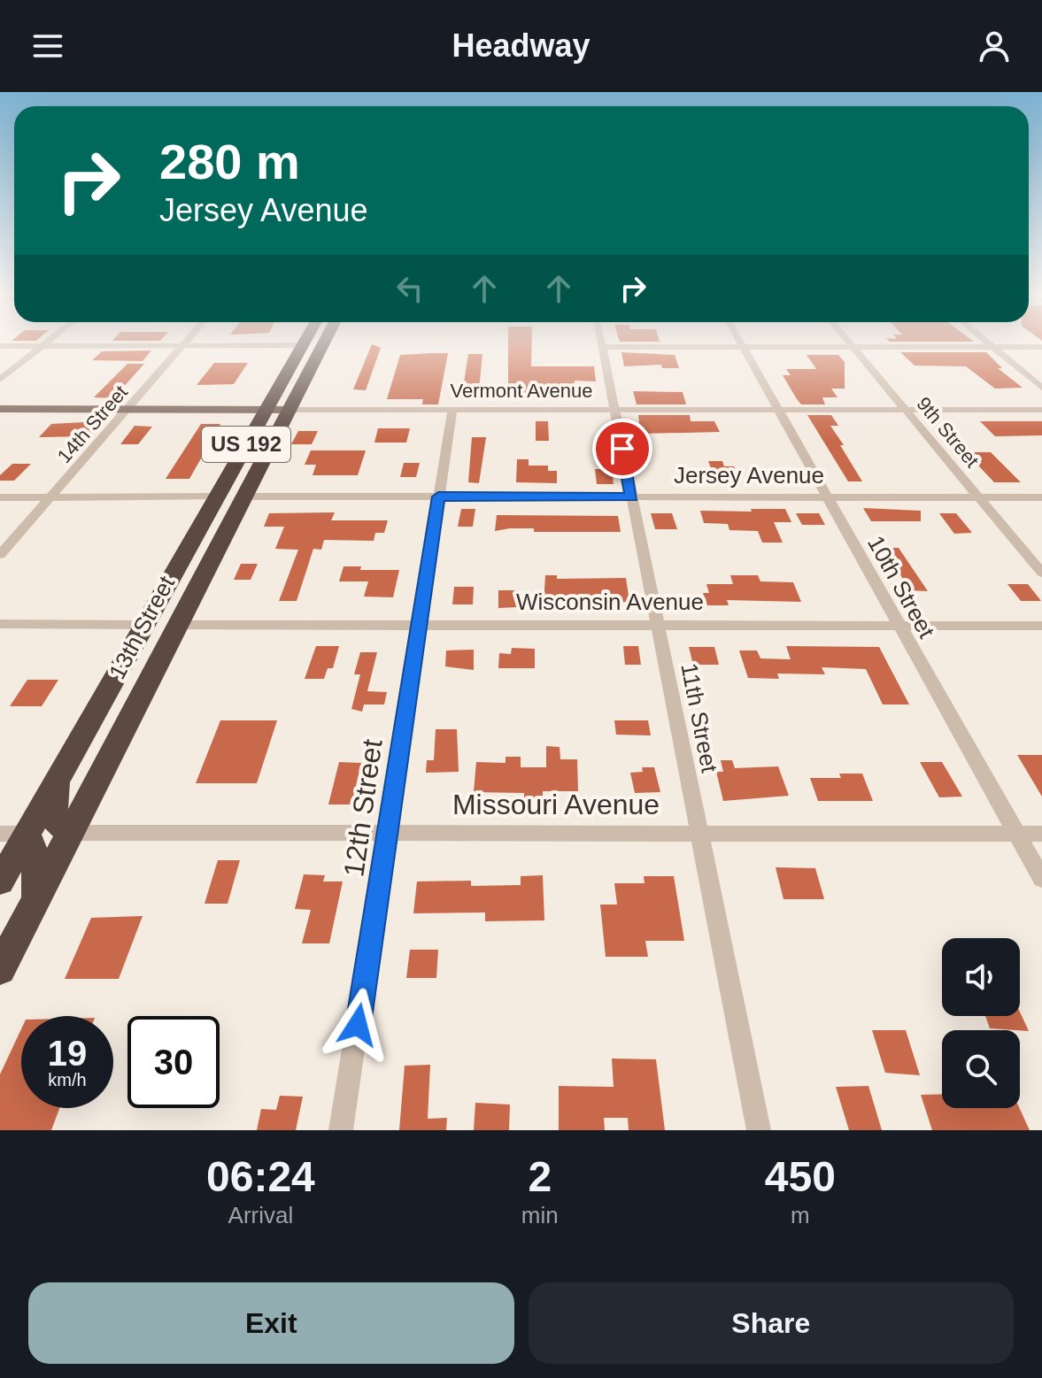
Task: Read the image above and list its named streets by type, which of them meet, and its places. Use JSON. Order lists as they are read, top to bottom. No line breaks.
{"streets":{"highway":["US 192","13th Street"],"main road":["Vermont Avenue"],"street":["14th Street","9th Street","Jersey Avenue","10th Street","Wisconsin Avenue","11th Street","Missouri Avenue","12th Street"]},"crossings":[["Vermont Avenue","14th Street"],["Vermont Avenue","9th Street"],["Vermont Avenue","10th Street"],["Vermont Avenue","13th Street"],["Vermont Avenue","11th Street"],["Vermont Avenue","12th Street"],["9th Street","Jersey Avenue"],["Jersey Avenue","10th Street"],["Jersey Avenue","13th Street"],["Jersey Avenue","11th Street"],["Jersey Avenue","12th Street"],["10th Street","Wisconsin Avenue"],["10th Street","Missouri Avenue"],["Wisconsin Avenue","13th Street"],["Wisconsin Avenue","11th Street"],["Wisconsin Avenue","12th Street"],["13th Street","Missouri Avenue"],["11th Street","Missouri Avenue"],["Missouri Avenue","12th Street"]],"page":{"header":"Headway","turn":["280 m","Jersey Avenue"],"speed":"19 km/h","limit":"30","eta":["06:24","Arrival","2","min","450","m"],"buttons":["Exit","Share"]}}
